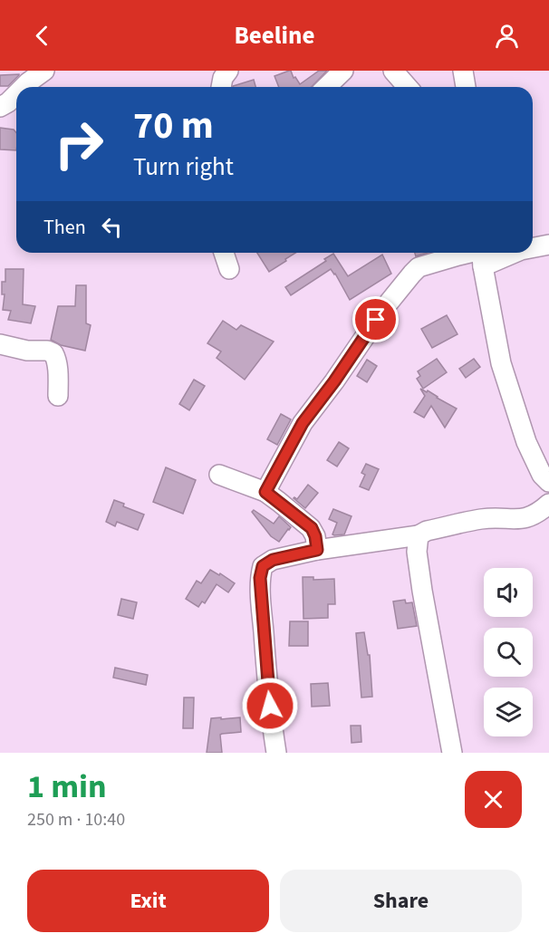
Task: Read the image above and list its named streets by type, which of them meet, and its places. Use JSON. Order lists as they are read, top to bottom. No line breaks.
{"page":{"header":"Beeline","turn":["70 m","Turn right"],"then":"Then","heading":["1 min","250 m · 10:40"],"buttons":["Exit","Share"]}}
